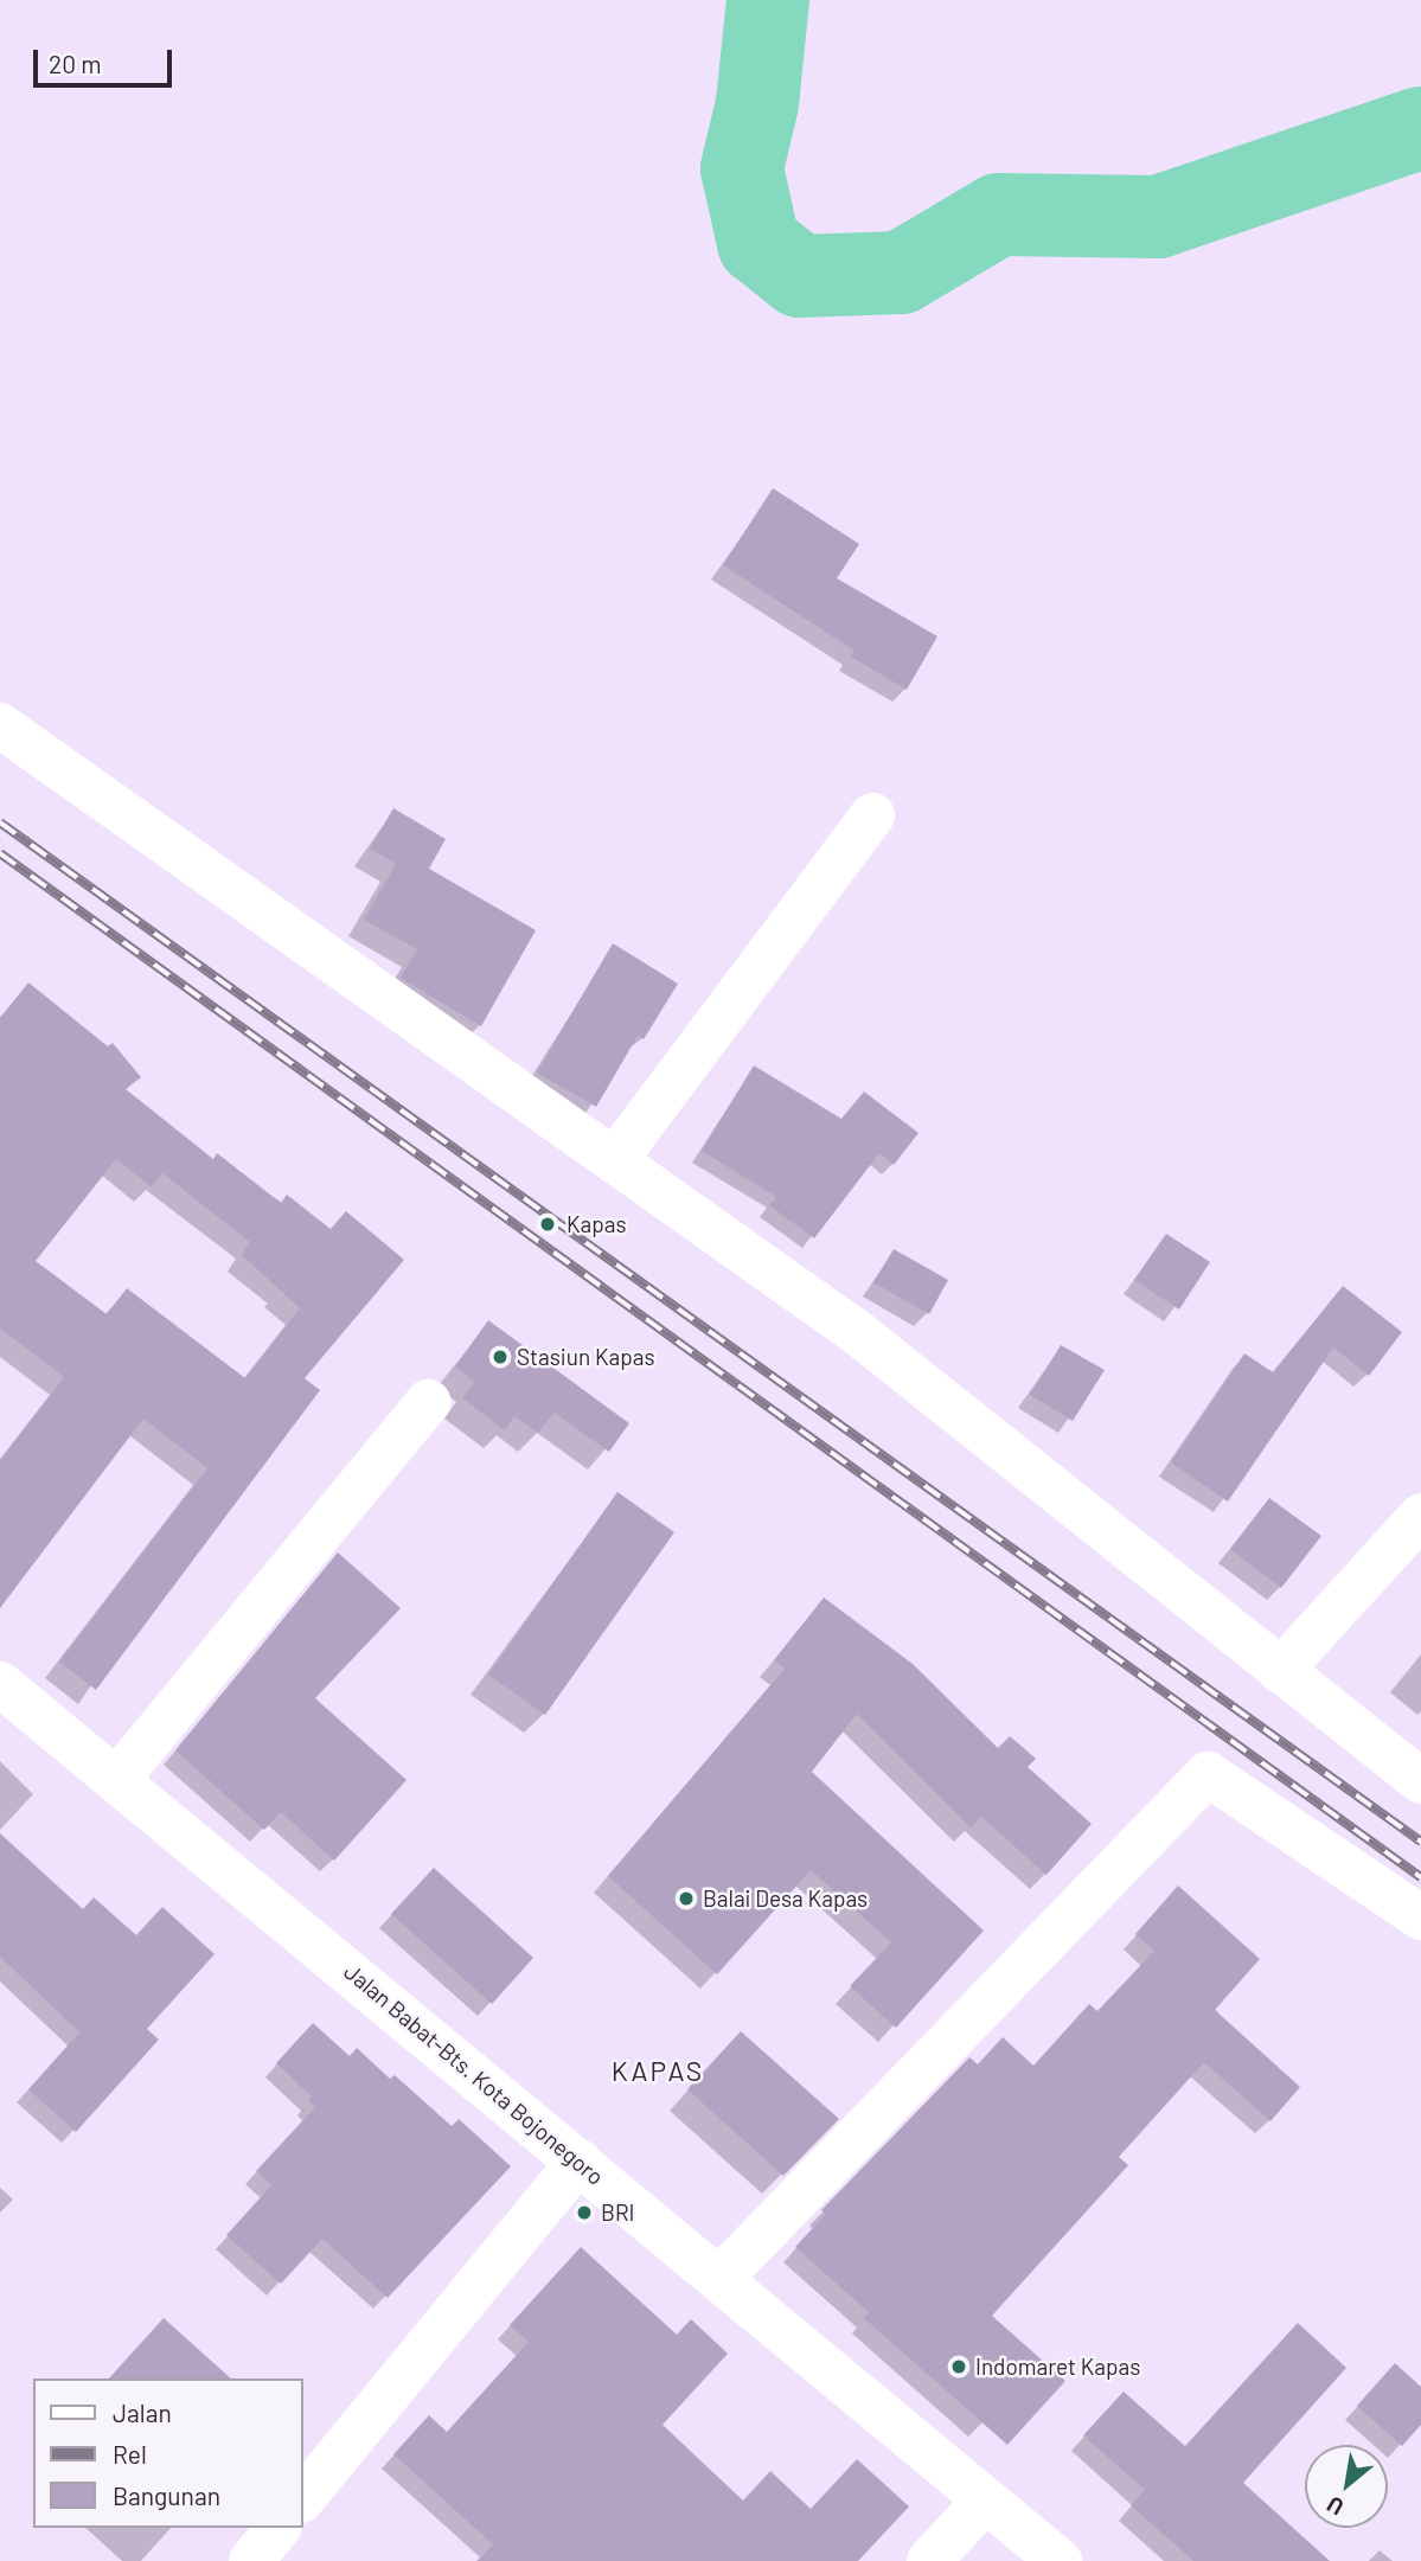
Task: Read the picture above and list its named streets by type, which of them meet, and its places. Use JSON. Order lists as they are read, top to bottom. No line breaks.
{"streets":{"main road":["Jalan Babat-Bts. Kota Bojonegoro"]},"districts":["KAPAS"],"places":["Kapas","Stasiun Kapas","Balai Desa Kapas","BRI","Indomaret Kapas"],"legend":["Jalan","Rel","Bangunan"],"scale_bar":"20 m","north":"bottom left"}
